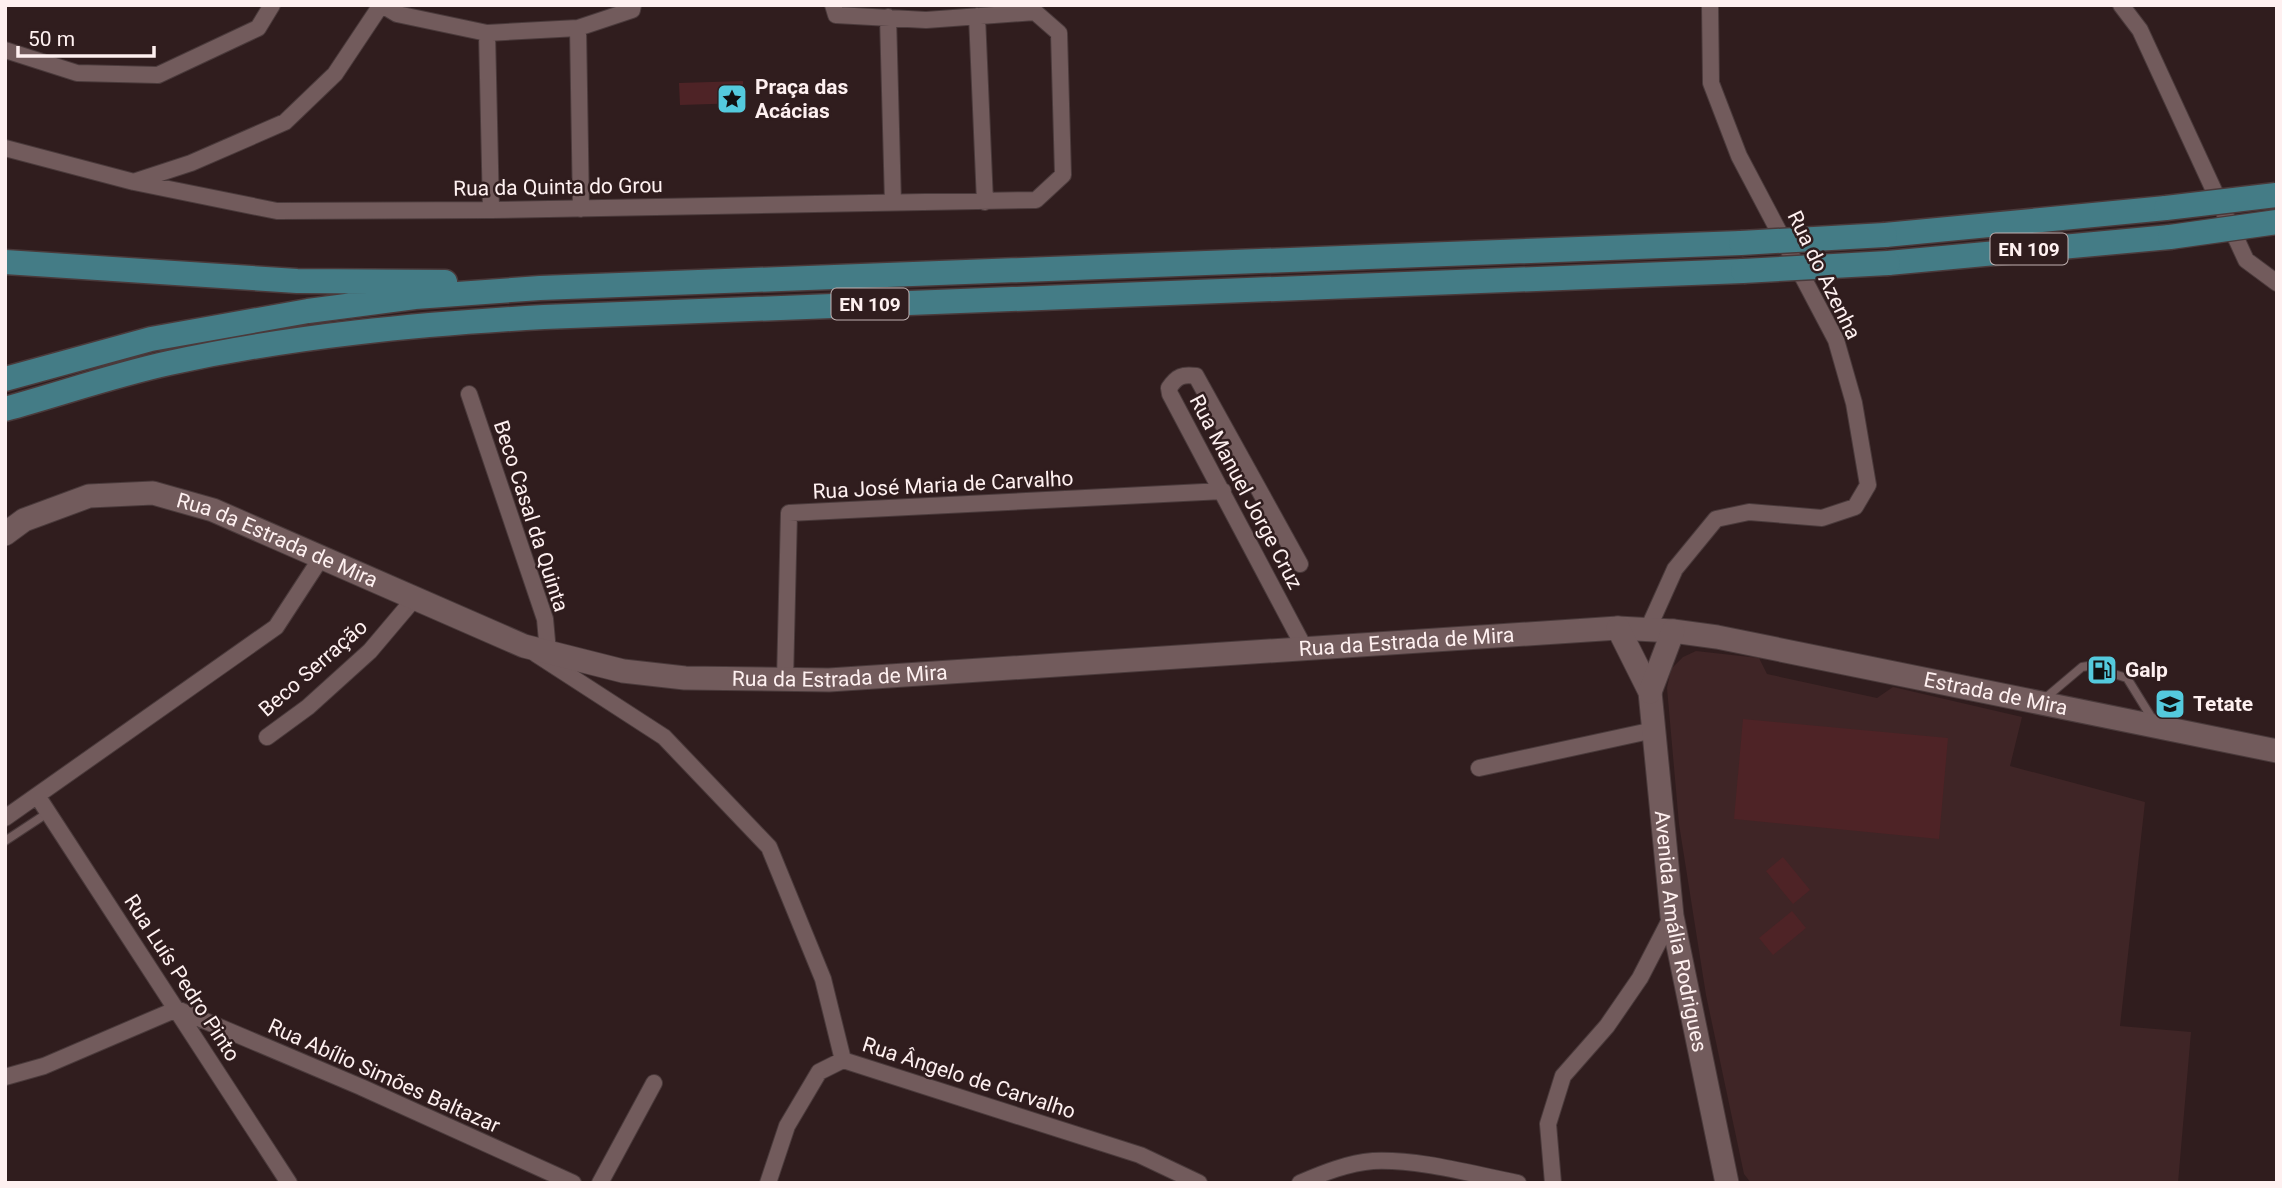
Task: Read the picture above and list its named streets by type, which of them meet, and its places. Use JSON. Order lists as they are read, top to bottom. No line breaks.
{"streets":{"main road":["EN 109"],"street":["Rua da Quinta do Grou","Rua do Azenha","Rua José Maria de Carvalho","Rua Manuel Jorge Cruz","Beco Casal da Quinta","Rua da Estrada de Mira","Beco Serração","Estrada de Mira","Avenida Amália Rodrigues","Rua Luís Pedro Pinto","Rua Abílio Simões Baltazar","Rua Ângelo de Carvalho"]},"crossings":[["Rua do Azenha","Rua da Estrada de Mira"],["Rua José Maria de Carvalho","Rua Manuel Jorge Cruz"],["Rua José Maria de Carvalho","Rua da Estrada de Mira"],["Rua Manuel Jorge Cruz","Rua da Estrada de Mira"],["Beco Casal da Quinta","Rua da Estrada de Mira"],["Rua da Estrada de Mira","Beco Serração"],["Rua da Estrada de Mira","Estrada de Mira"],["Rua da Estrada de Mira","Avenida Amália Rodrigues"],["Rua da Estrada de Mira","Rua Ângelo de Carvalho"],["Rua Luís Pedro Pinto","Rua Abílio Simões Baltazar"]],"places":{"place":["Praça das Acácias"],"fuel station":["Galp"],"school or university":["Tetate"]},"scale_bar":"50 m"}
